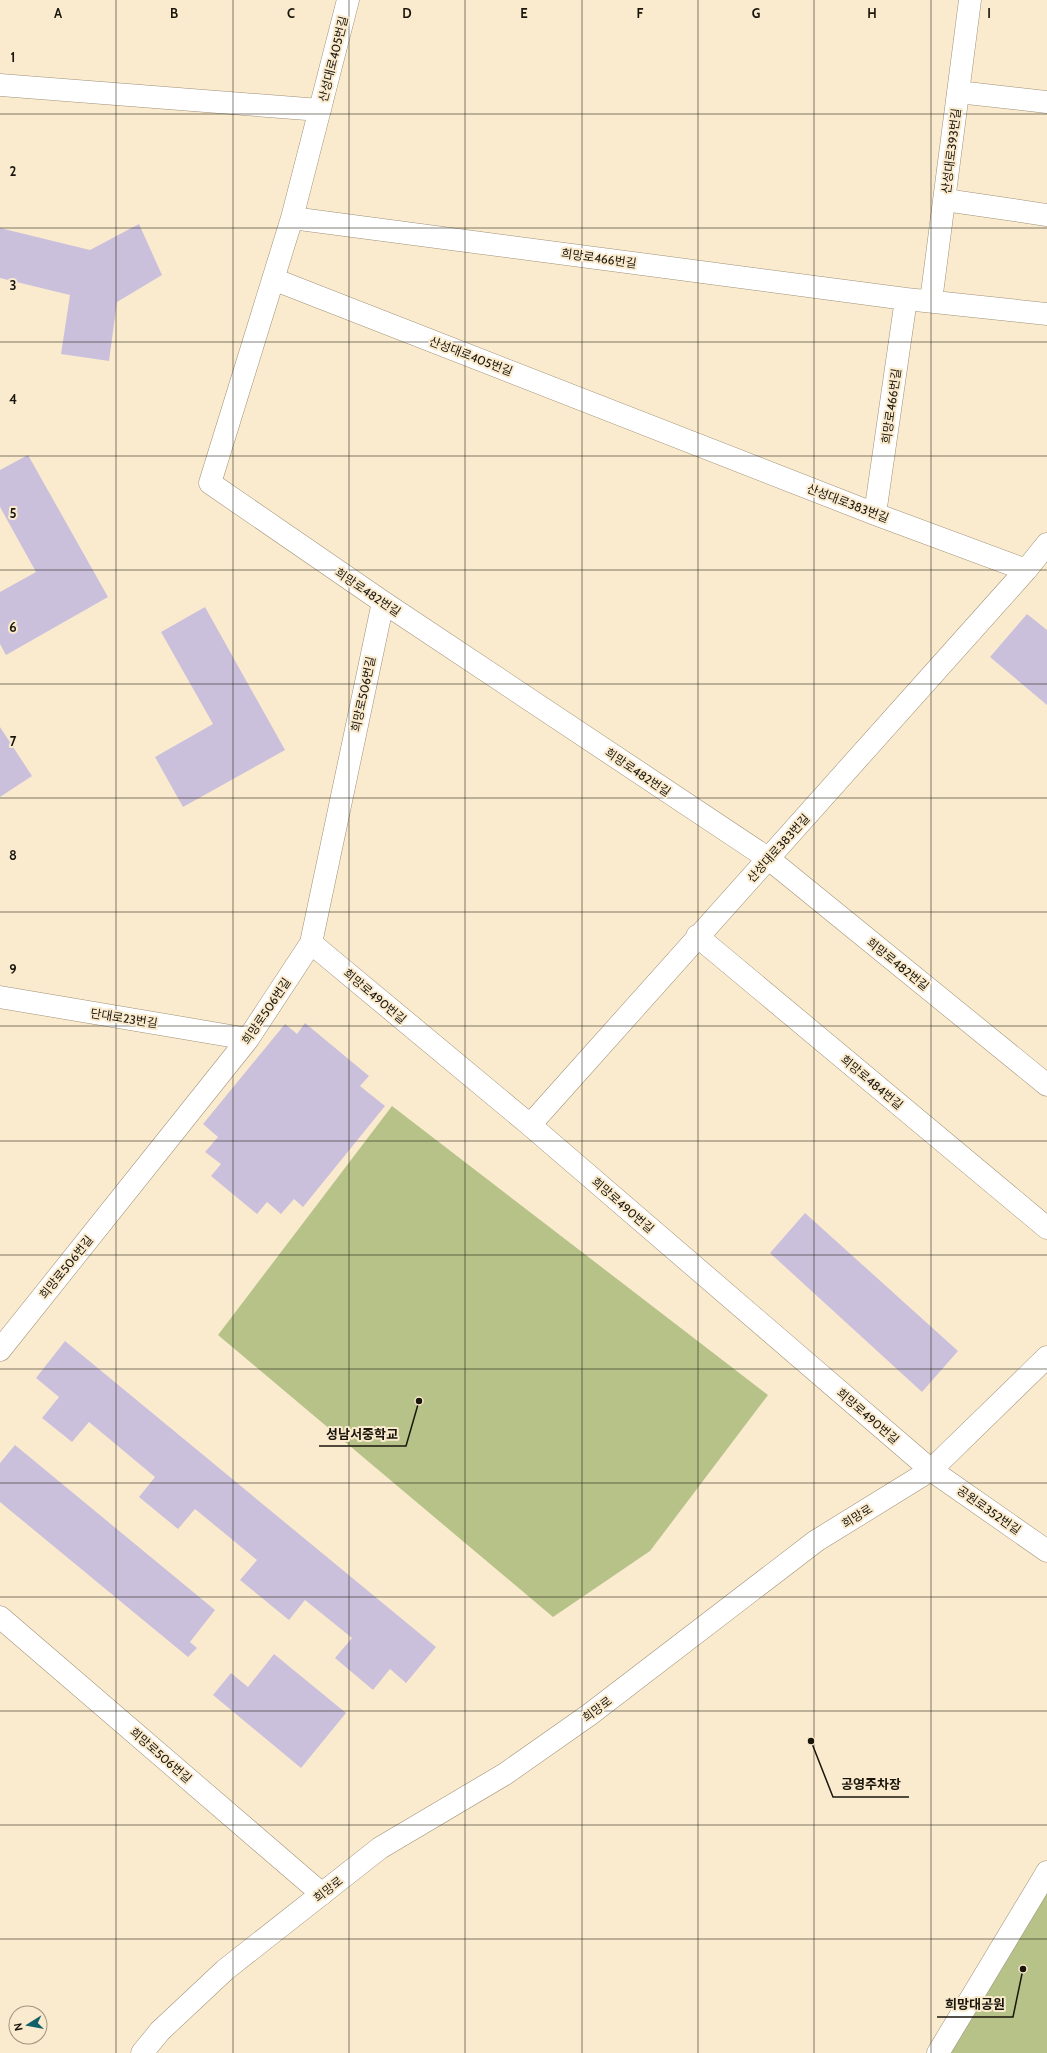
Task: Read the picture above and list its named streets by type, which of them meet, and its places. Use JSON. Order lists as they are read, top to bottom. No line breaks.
{"streets":{"street":["산성대로405번길","산성대로393번길","희망로466번길","산성대로383번길","희망로482번길","희망로506번길","희망로490번길","단대로23번길","희망로484번길","공원로352번길","희망로"]},"crossings":[["산성대로405번길","희망로466번길"],["산성대로405번길","산성대로383번길"],["산성대로405번길","희망로482번길"],["산성대로393번길","희망로466번길"],["희망로466번길","산성대로383번길"],["산성대로383번길","희망로482번길"],["산성대로383번길","희망로490번길"],["산성대로383번길","희망로484번길"],["희망로482번길","희망로506번길"],["희망로506번길","희망로490번길"],["희망로506번길","단대로23번길"],["희망로506번길","희망로"],["희망로490번길","공원로352번길"],["희망로490번길","희망로"],["공원로352번길","희망로"]],"places":["성남서중학교","공영주차장","희망대공원"],"north":"left","grid":{"columns":["A","B","C","D","E","F","G","H","I"],"rows":["1","2","3","4","5","6","7","8","9"]}}
